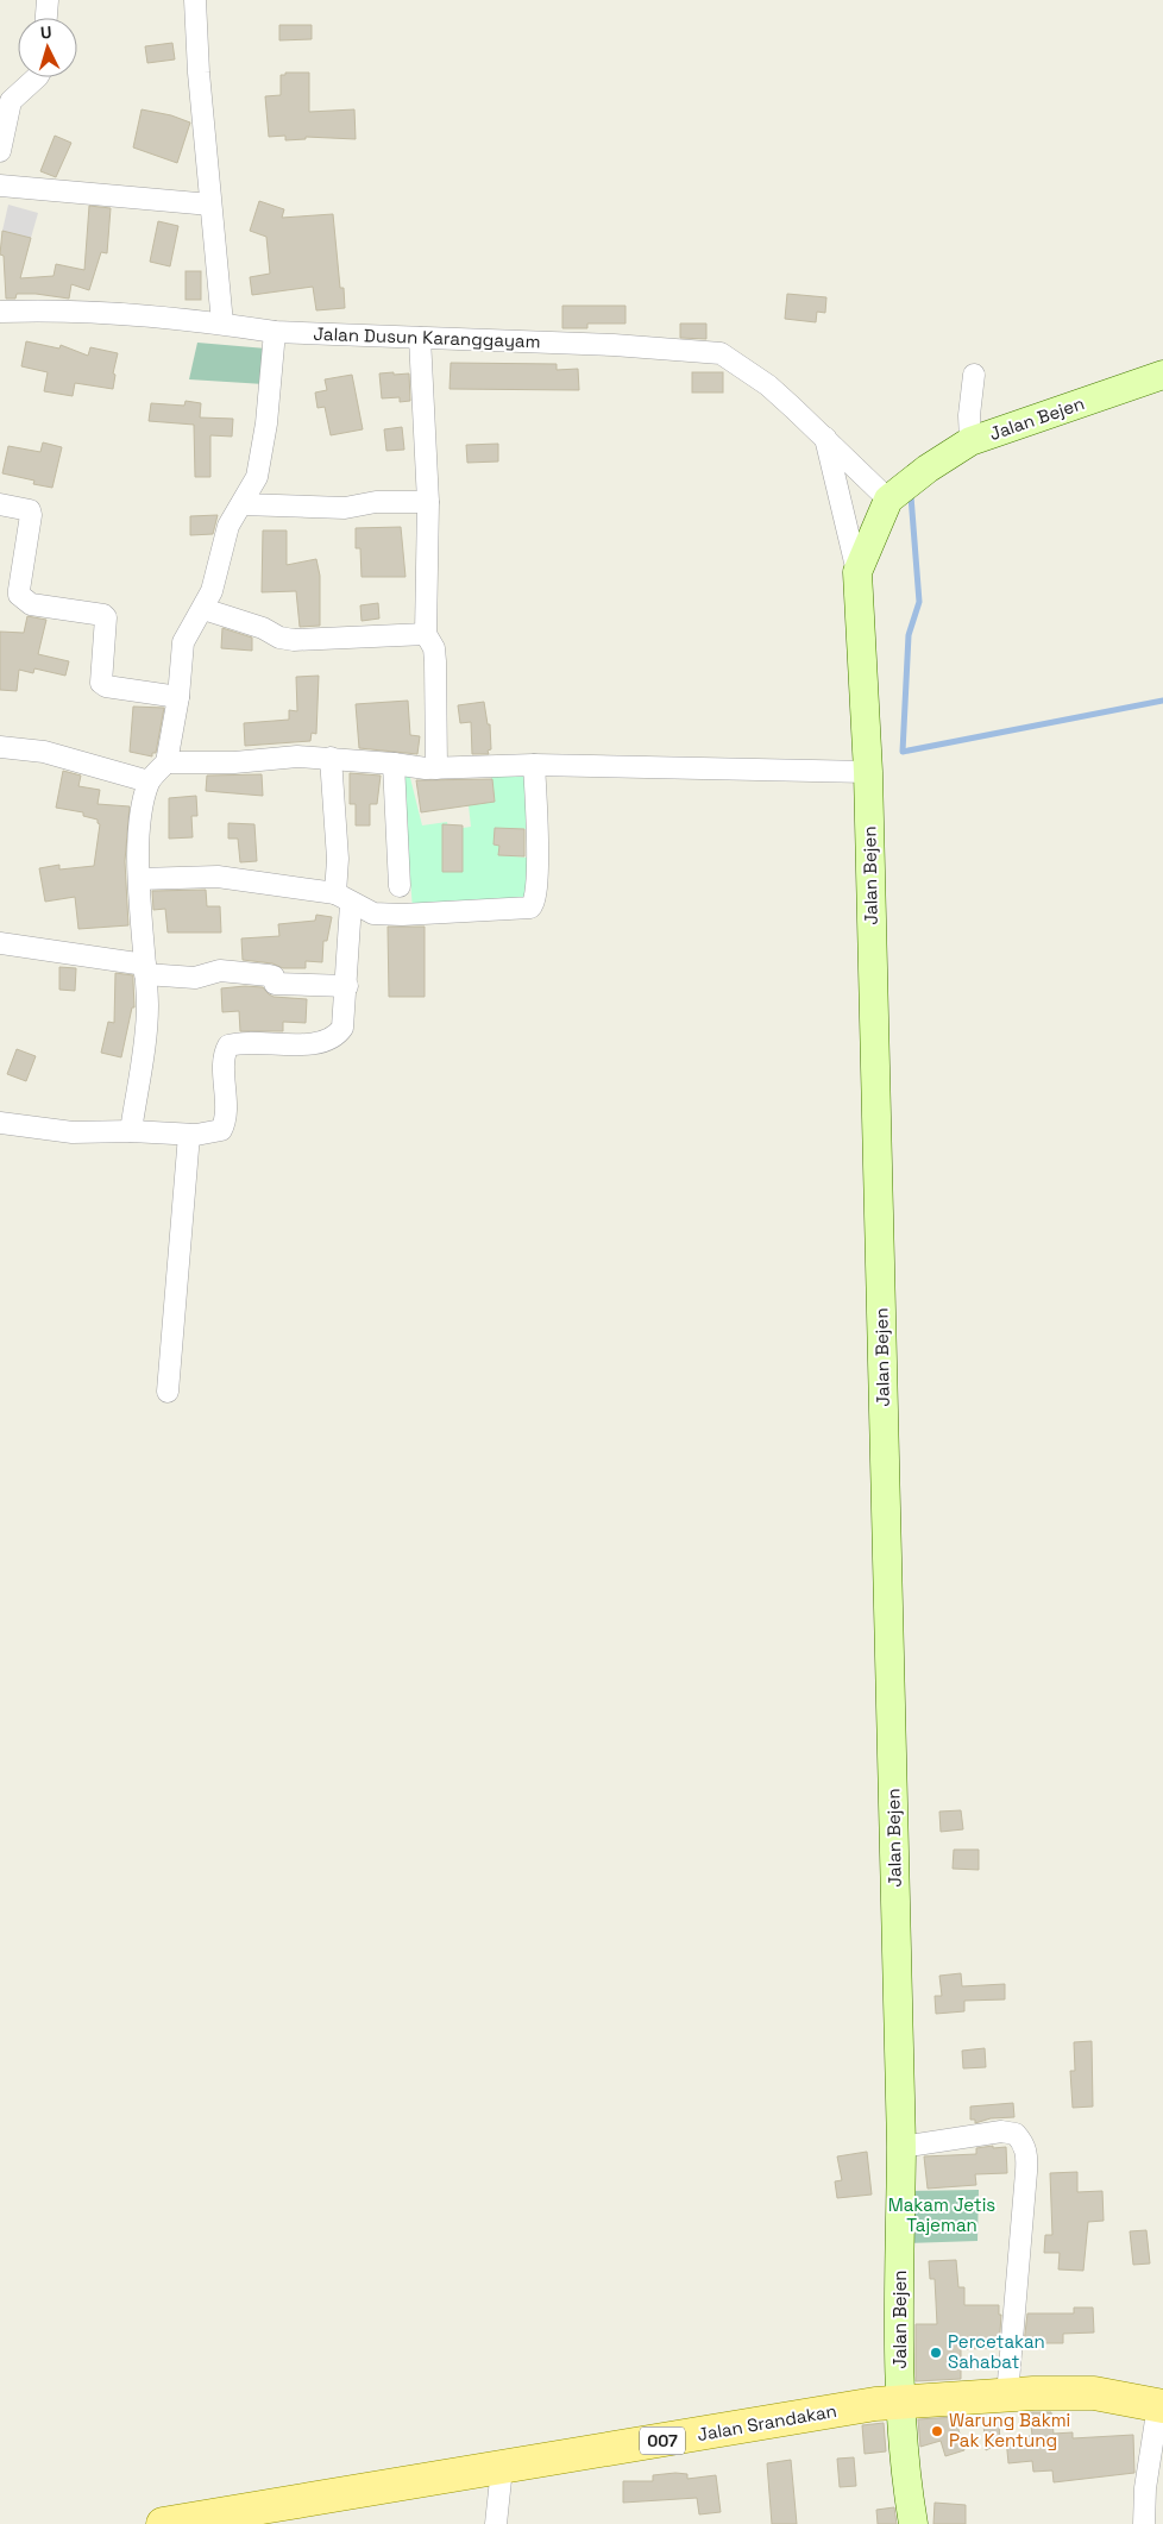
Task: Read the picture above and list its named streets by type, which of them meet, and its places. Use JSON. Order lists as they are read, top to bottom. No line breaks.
{"streets":{"main road":["Jalan Srandakan","007"],"street":["Jalan Dusun Karanggayam","Jalan Bejen"]},"crossings":[["Jalan Dusun Karanggayam","Jalan Bejen"],["Jalan Bejen","Jalan Srandakan"]],"parks":["Makam Jetis Tajeman"],"places":["Percetakan Sahabat","Warung Bakmi Pak Kentung"],"north":"top"}
